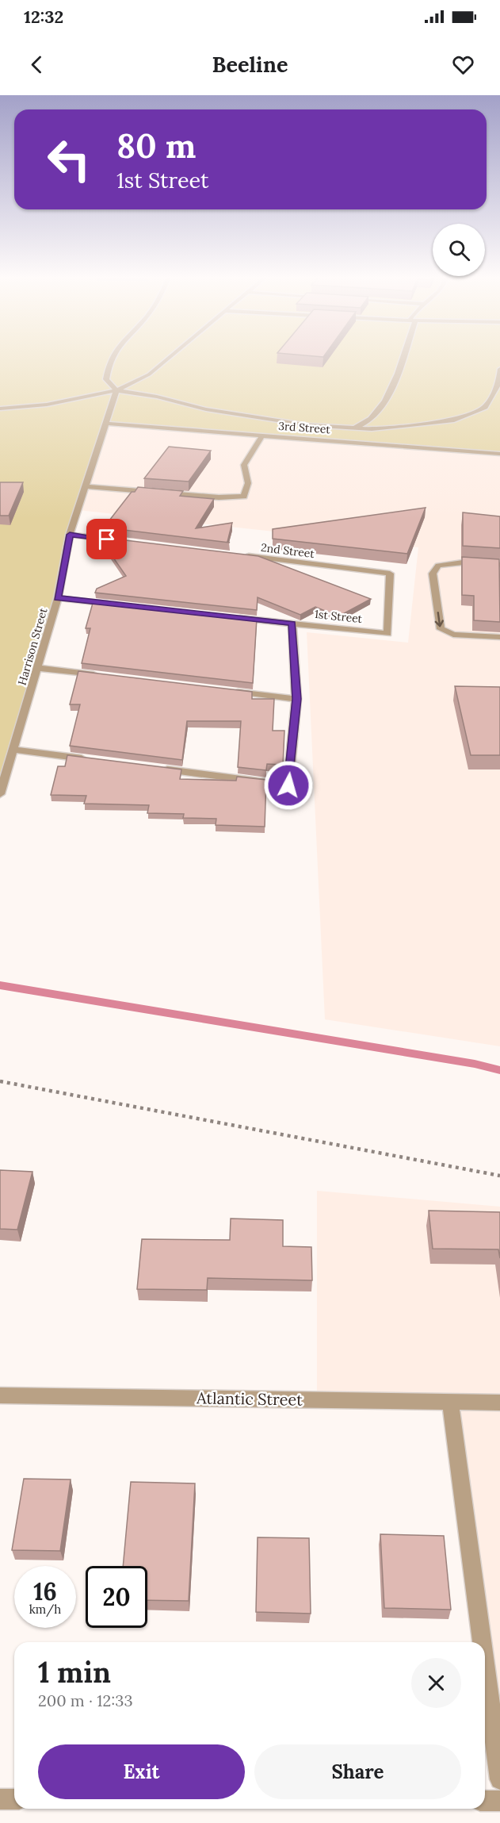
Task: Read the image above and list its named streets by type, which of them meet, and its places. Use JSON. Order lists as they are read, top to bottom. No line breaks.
{"streets":{"street":["3rd Street","2nd Street","1st Street","Harrison Street","Atlantic Street"]},"crossings":[["3rd Street","Harrison Street"],["2nd Street","1st Street"]],"page":{"status":"12:32","header":"Beeline","turn":["80 m","1st Street"],"speed":"16 km/h","limit":"20","heading":["1 min","200 m · 12:33"],"buttons":["Exit","Share"]}}
